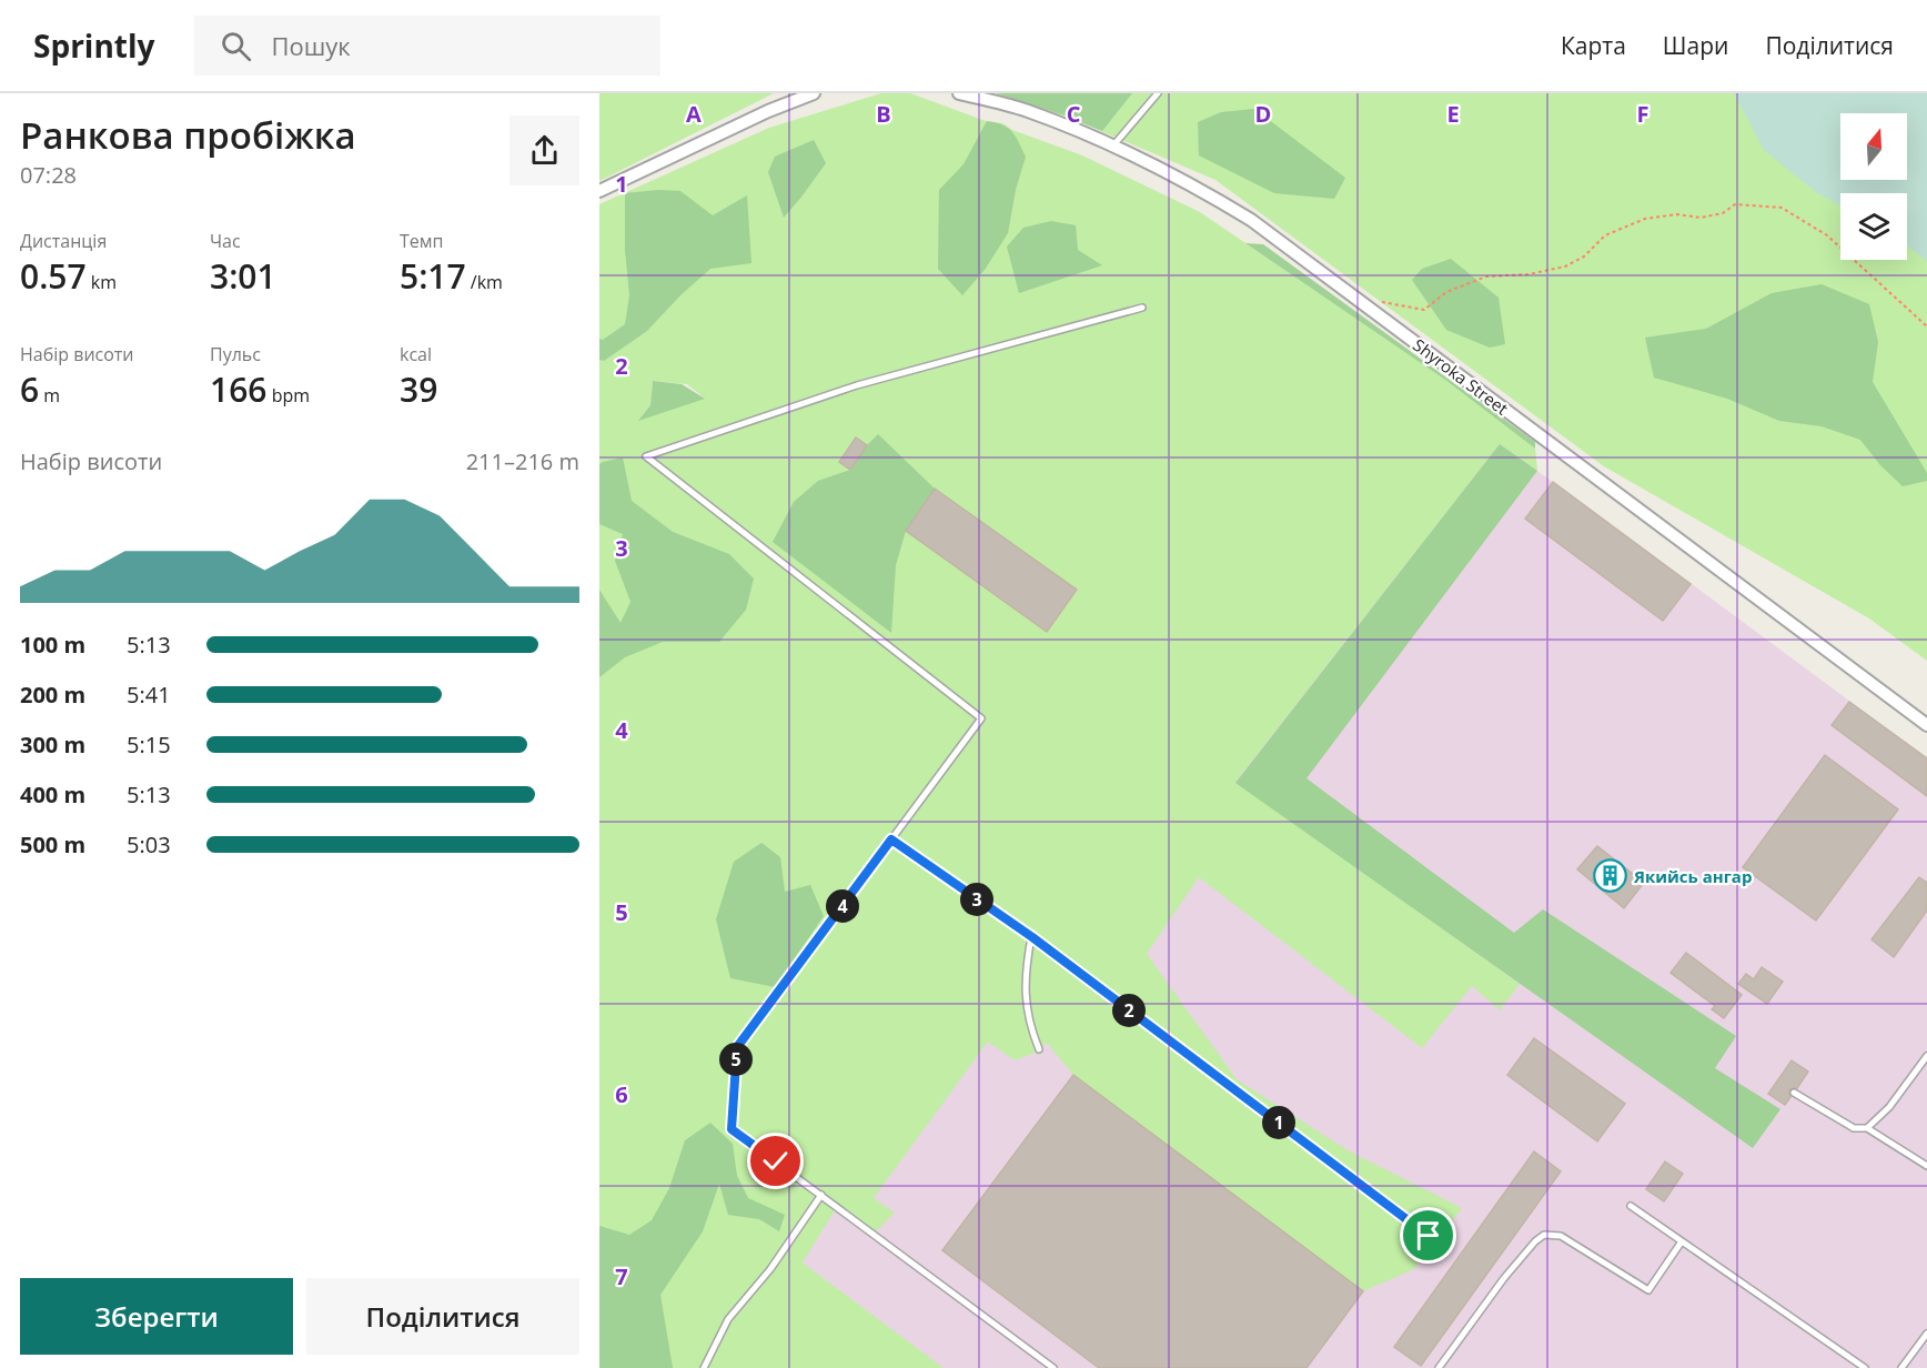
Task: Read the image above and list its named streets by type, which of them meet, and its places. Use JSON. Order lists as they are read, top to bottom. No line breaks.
{"streets":{"street":["Shyroka Street"]},"places":{"building":["Якийсь ангар"]},"north":"top","page":{"header":"Sprintly","search":"Пошук","nav":["Карта","Шари","Поділитися"],"heading":["Ранкова пробіжка","07:28"],"stats":[["Дистанція","0.57 km"],["Час","3:01"],["Темп","5:17 /km"],["Набір висоти","6 m"],["Пульс","166 bpm"],["kcal","39"]],"chart":["Набір висоти","211–216 m"],"list":[{"name":"100 m","note":"5:13"},{"name":"200 m","note":"5:41"},{"name":"300 m","note":"5:15"},{"name":"400 m","note":"5:13"},{"name":"500 m","note":"5:03"}],"pins":["3","4","2","5","1"],"buttons":["Зберегти","Поділитися"]},"grid":{"columns":["A","B","C","D","E","F"],"rows":["1","2","3","4","5","6","7"]}}
